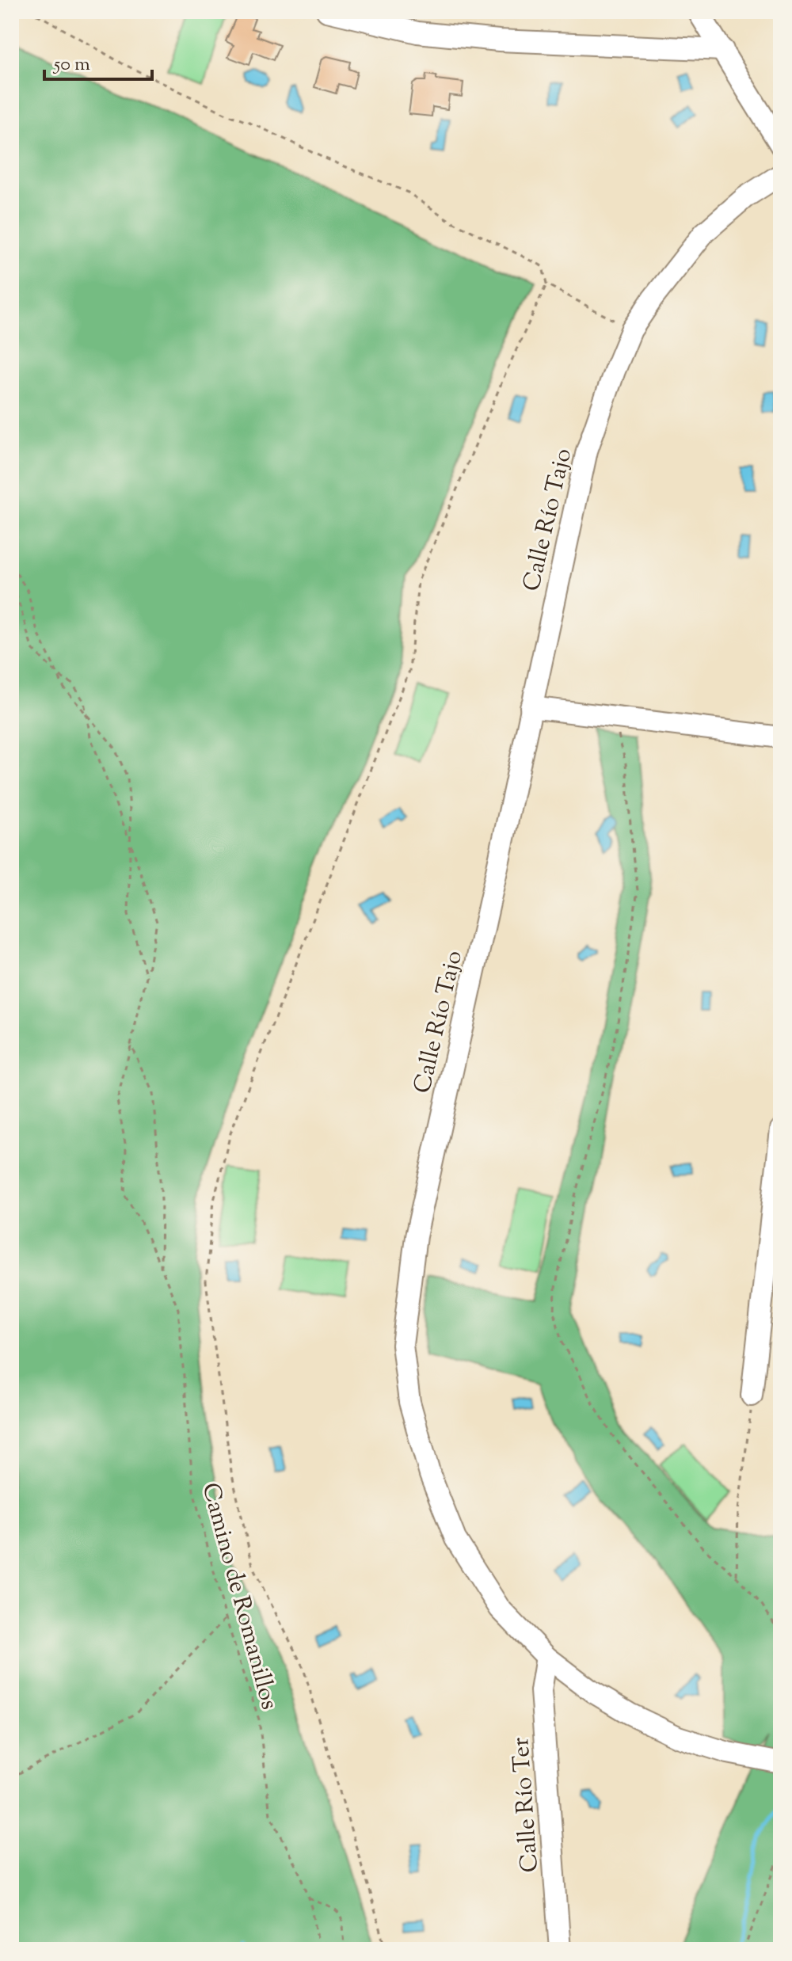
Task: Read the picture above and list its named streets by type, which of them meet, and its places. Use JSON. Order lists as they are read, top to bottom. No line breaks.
{"streets":{"street":["Calle Río Tajo","Calle Río Ter"],"path":["Camino de Romanillos"]},"crossings":[["Calle Río Tajo","Calle Río Ter"]],"scale_bar":"50 m"}
